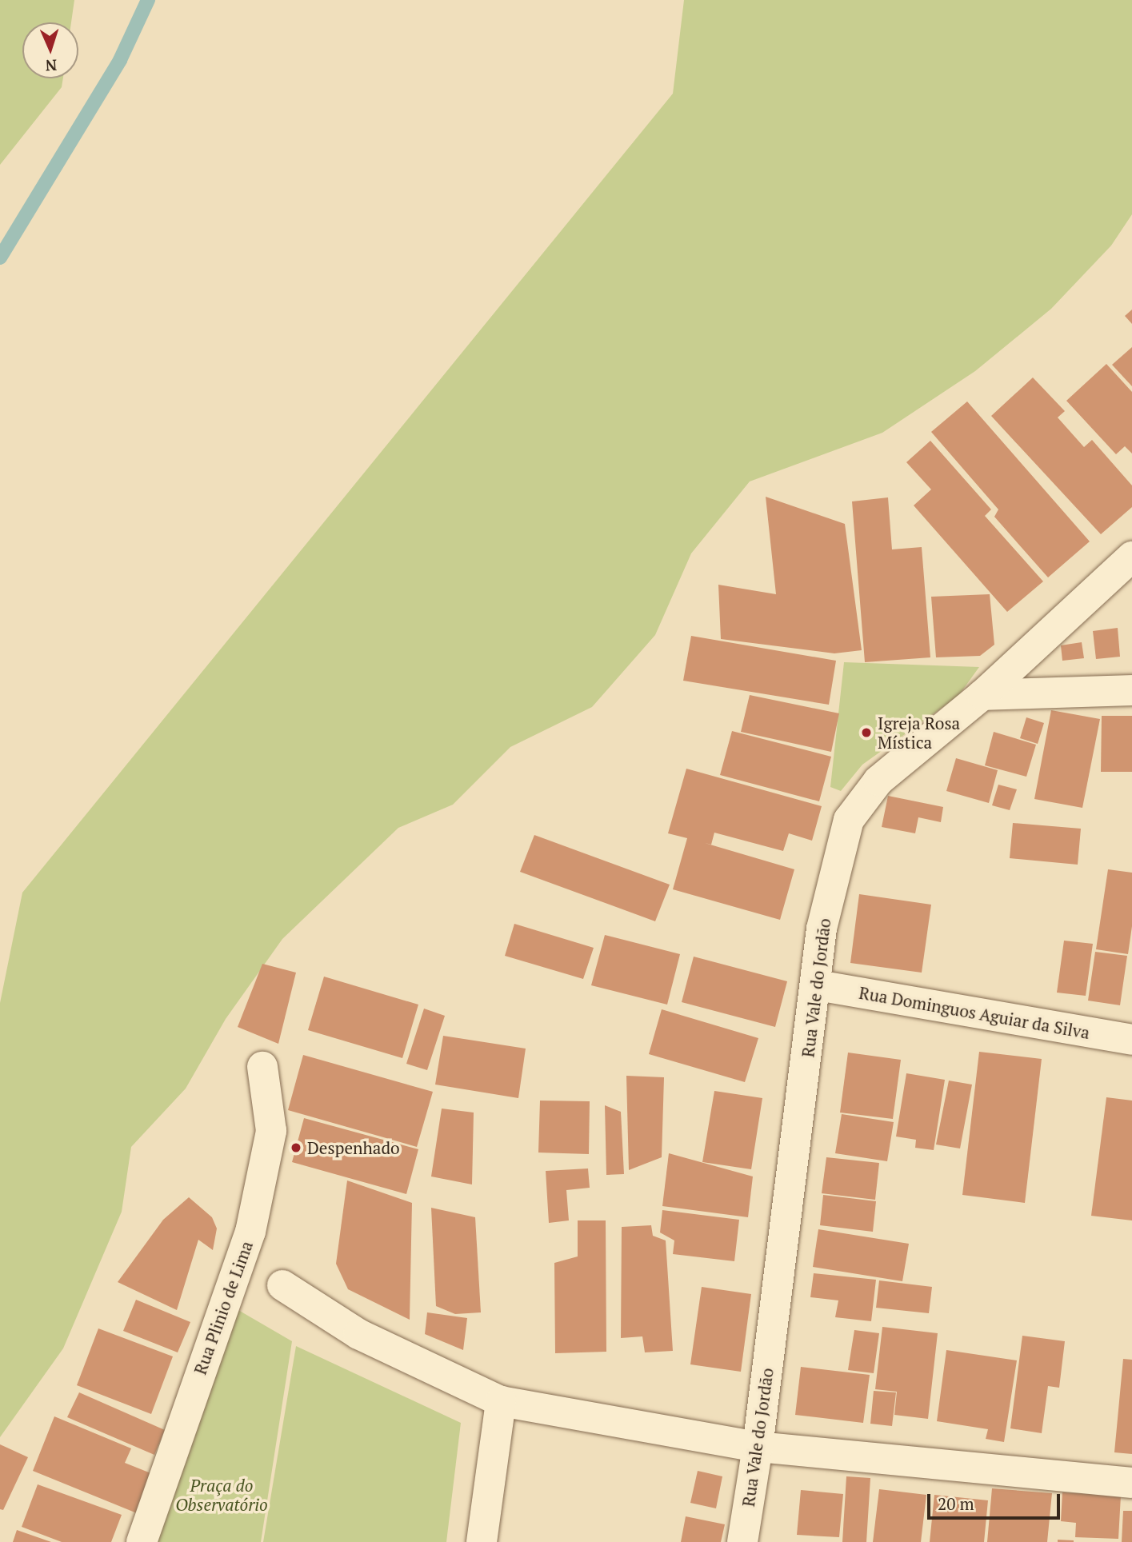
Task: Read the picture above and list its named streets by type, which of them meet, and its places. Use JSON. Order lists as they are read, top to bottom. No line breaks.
{"streets":{"street":["Rua Vale do Jordão","Rua Dominguos Aguiar da Silva","Rua Plinio de Lima"]},"crossings":[["Rua Vale do Jordão","Rua Dominguos Aguiar da Silva"]],"parks":["Praça do Observatório"],"places":["Igreja Rosa Mística","Despenhado"],"scale_bar":"20 m","north":"bottom"}
